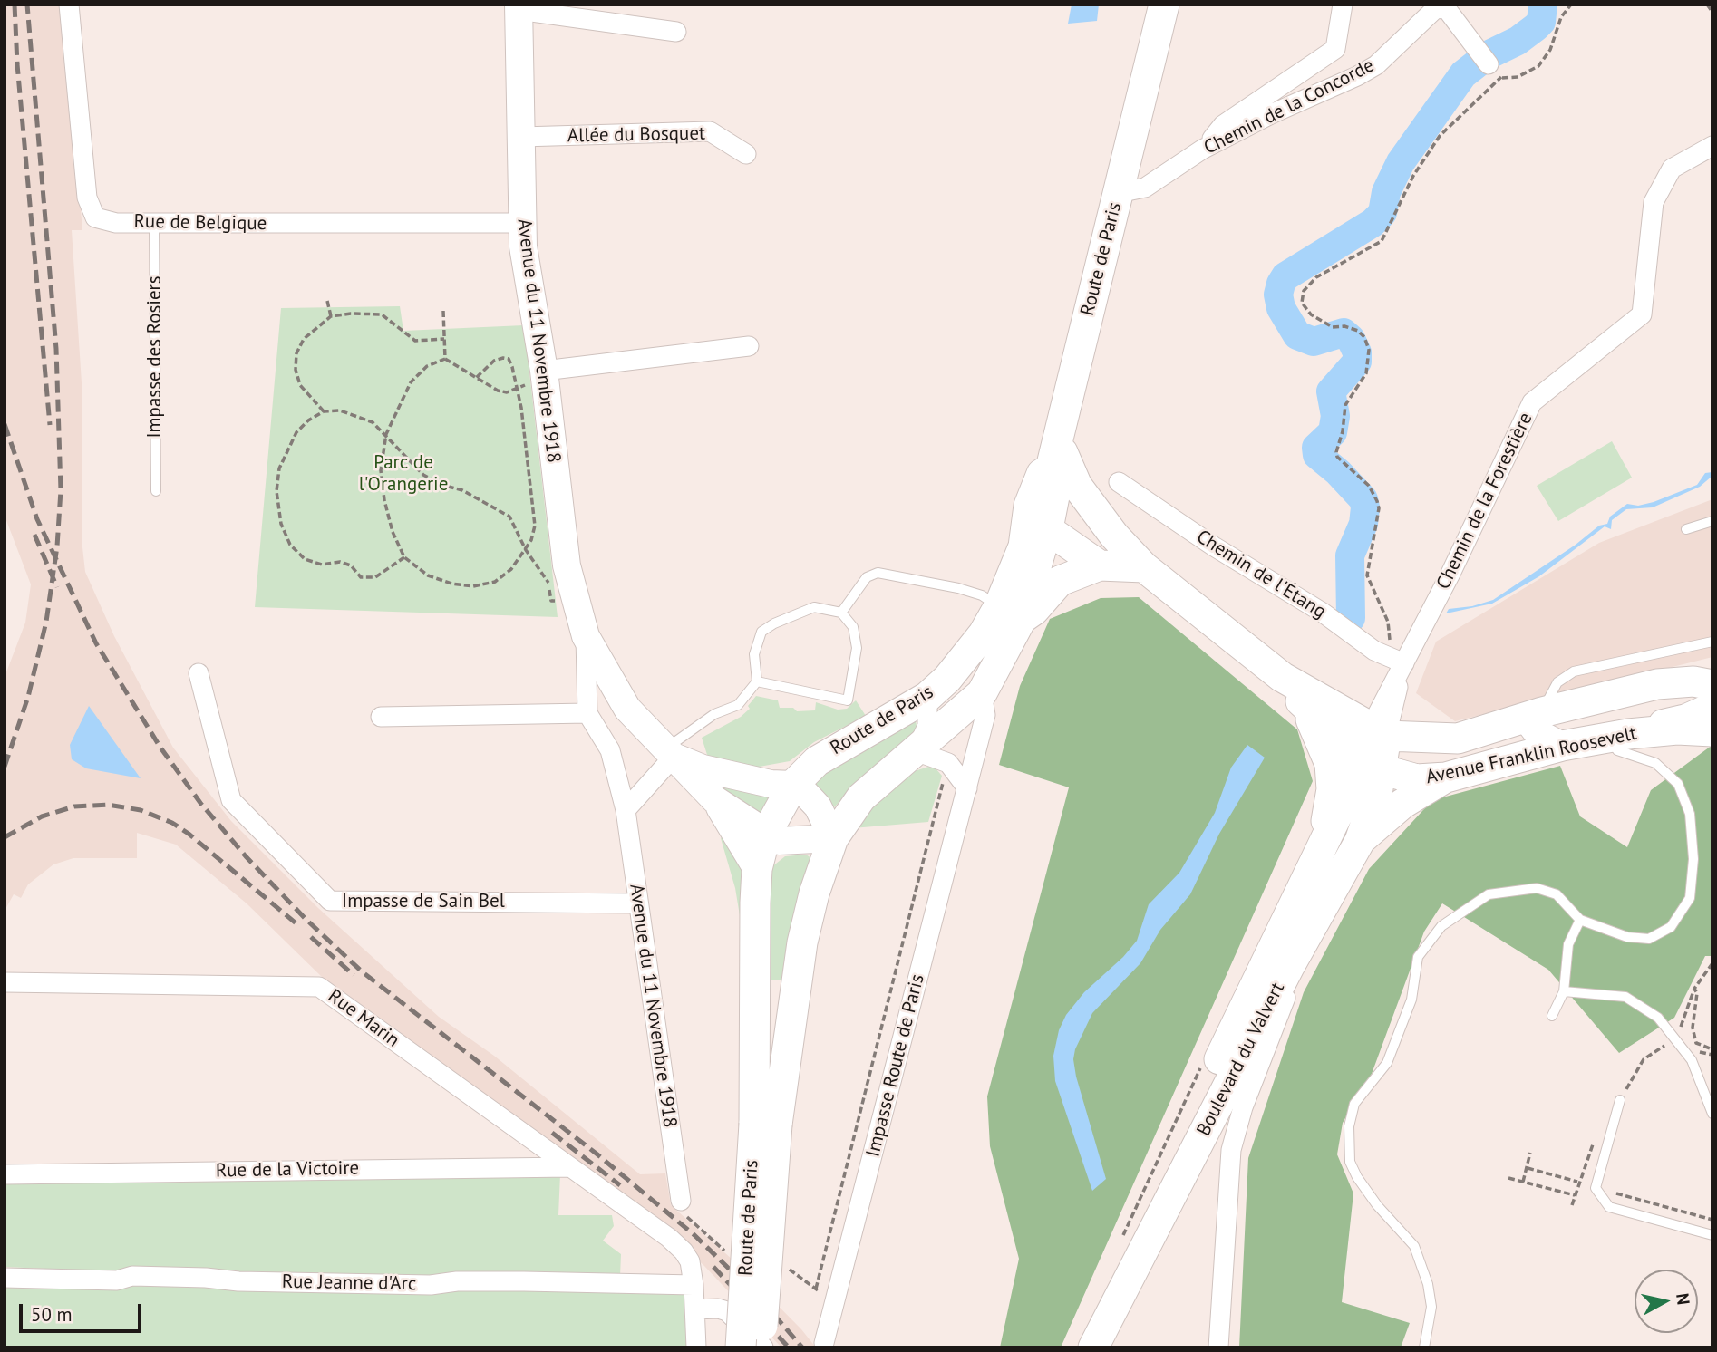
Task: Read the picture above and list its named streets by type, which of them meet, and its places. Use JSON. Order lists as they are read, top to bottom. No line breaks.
{"streets":{"main road":["Route de Paris","Avenue du 11 Novembre 1918","Chemin de la Forestière","Avenue Franklin Roosevelt","Boulevard du Valvert"],"street":["Chemin de la Concorde","Allée du Bosquet","Rue de Belgique","Chemin de l'Étang","Impasse de Sain Bel","Rue Marin","Impasse Route de Paris","Rue de la Victoire","Rue Jeanne d'Arc"],"lane":["Impasse des Rosiers"]},"crossings":[["Chemin de la Concorde","Route de Paris"],["Allée du Bosquet","Avenue du 11 Novembre 1918"],["Rue de Belgique","Avenue du 11 Novembre 1918"],["Rue de Belgique","Impasse des Rosiers"],["Route de Paris","Avenue du 11 Novembre 1918"],["Route de Paris","Impasse Route de Paris"],["Avenue du 11 Novembre 1918","Impasse de Sain Bel"],["Chemin de la Forestière","Chemin de l'Étang"],["Chemin de la Forestière","Avenue Franklin Roosevelt"],["Chemin de la Forestière","Boulevard du Valvert"],["Avenue Franklin Roosevelt","Boulevard du Valvert"],["Rue Marin","Rue de la Victoire"],["Rue Marin","Rue Jeanne d'Arc"]],"parks":["Parc de l'Orangerie"],"scale_bar":"50 m","north":"right"}
